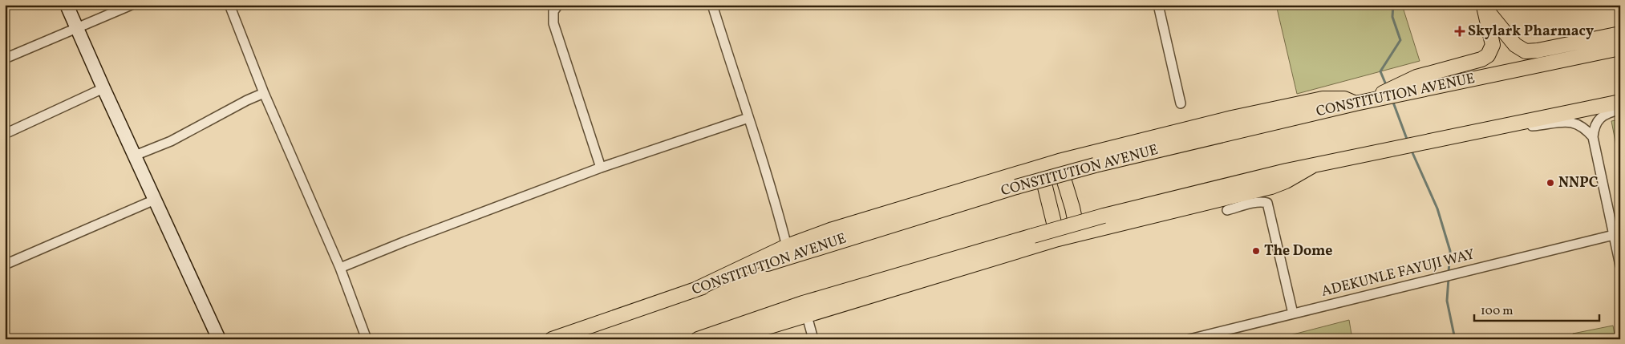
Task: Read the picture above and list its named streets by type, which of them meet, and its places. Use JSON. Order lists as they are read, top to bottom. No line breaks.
{"streets":{"main road":["CONSTITUTION AVENUE"],"street":["ADEKUNLE FAYUJI WAY"]},"places":{"health":["Skylark Pharmacy"],"other":["NNPC","The Dome"]},"scale_bar":"100 m"}
